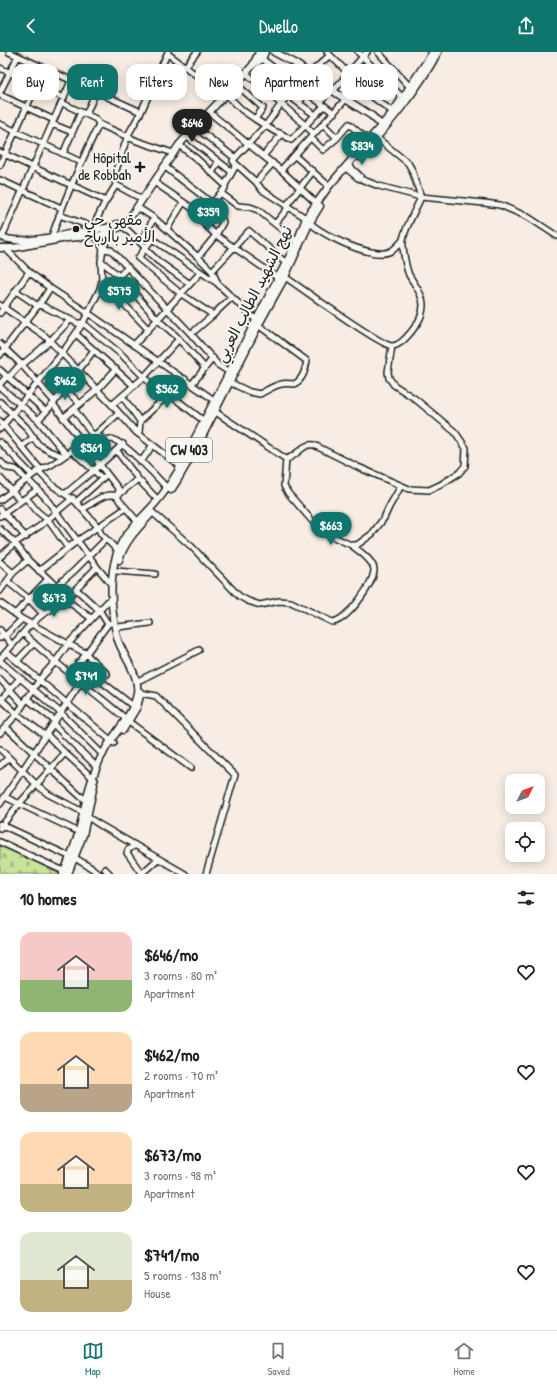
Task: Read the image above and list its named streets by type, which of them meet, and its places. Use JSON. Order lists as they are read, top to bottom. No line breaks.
{"streets":{"main road":["نهج الشهيد الطالب العربي","CW 403"]},"places":{"health":["Hôpital de Robbah"],"other":["مقهى حي الأمير باارباح"]},"north":"top right","page":{"header":"Dwello","chip":["Buy","Rent","Filters","New","Apartment","House"],"price":["$646","$834","$359","$575","$462","$562","$561","$663","$673","$741"],"heading":"10 homes","list":[{"name":"$646/mo","note":"3 rooms · 80 m² · Apartment"},{"name":"$462/mo","note":"2 rooms · 70 m² · Apartment"},{"name":"$673/mo","note":"3 rooms · 98 m² · Apartment"},{"name":"$741/mo","note":"5 rooms · 138 m² · House"}],"tabs":["Map","Saved","Home"]}}
